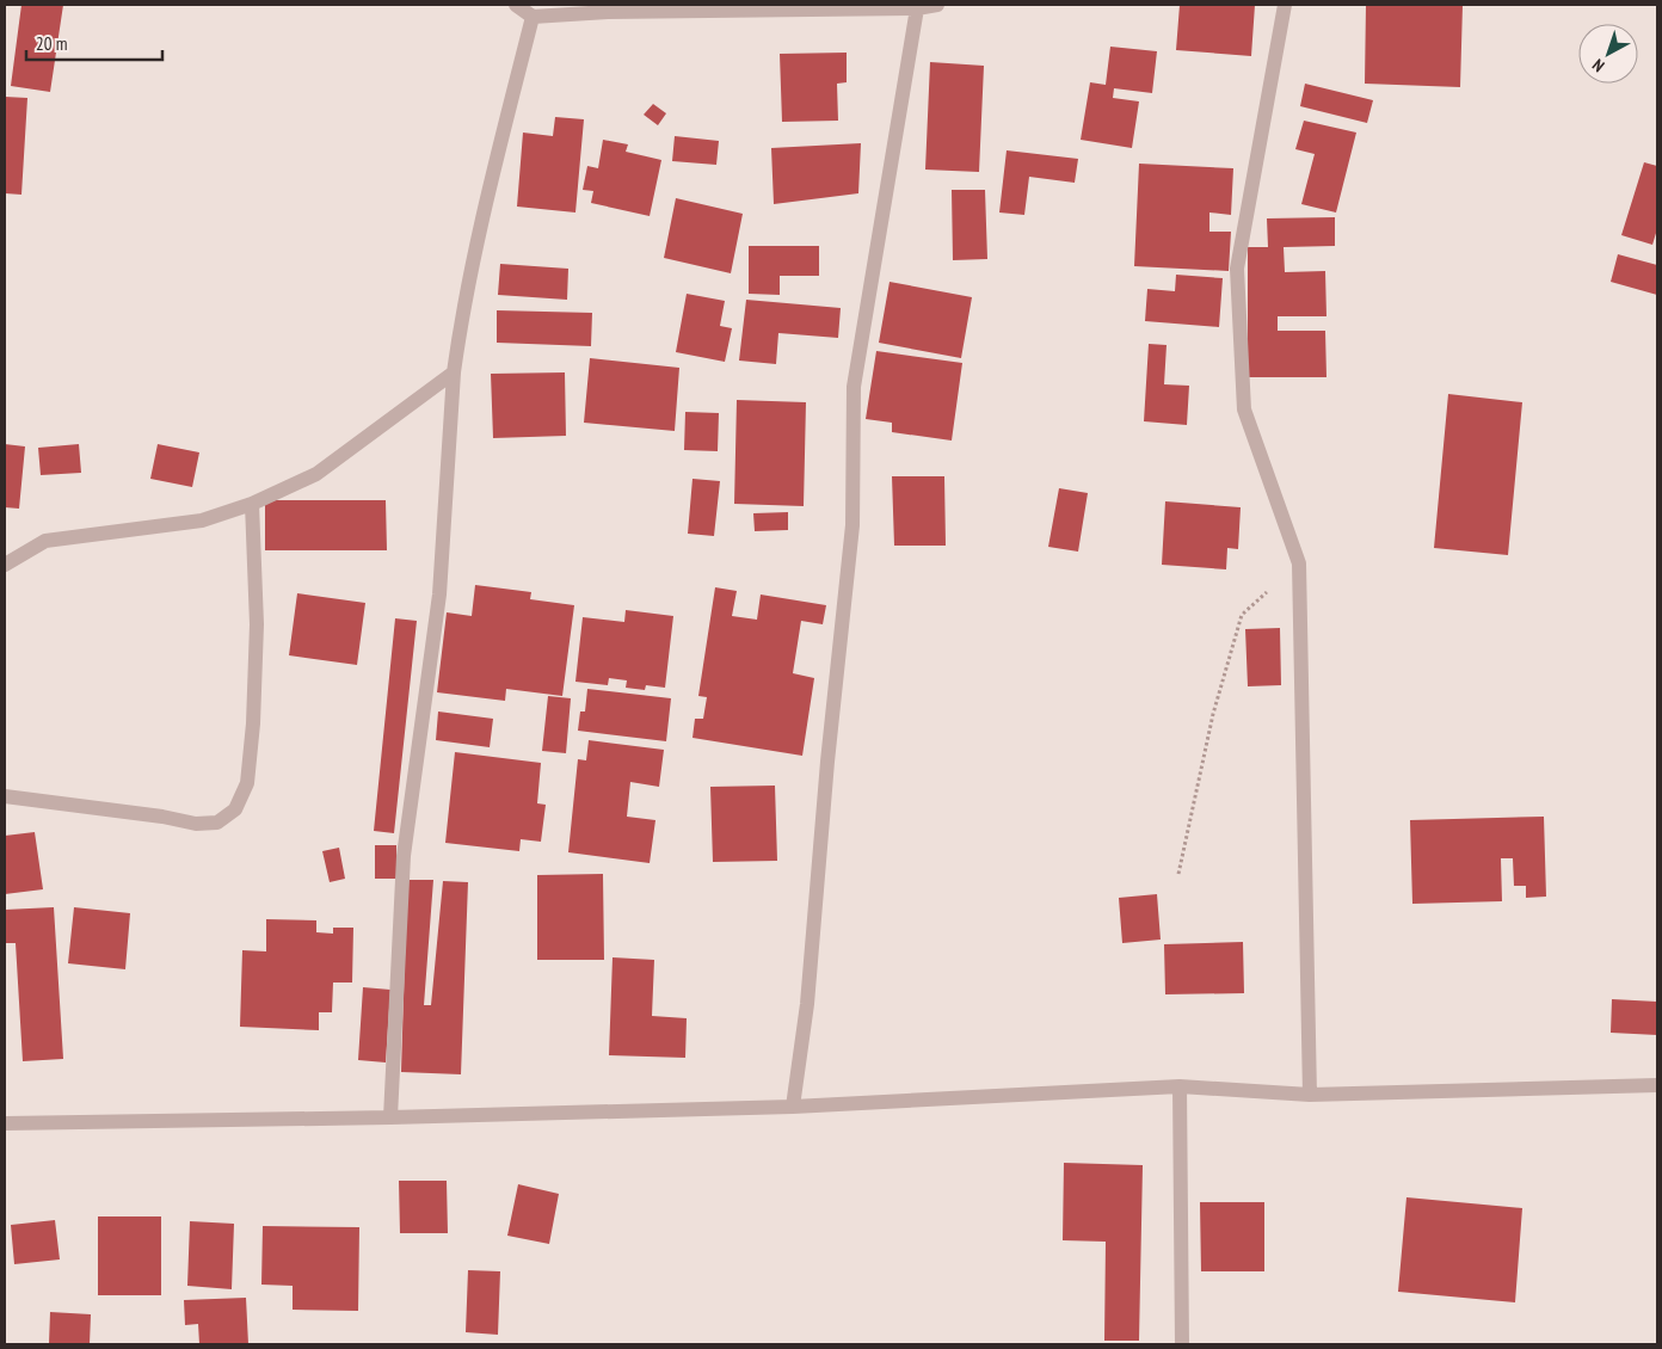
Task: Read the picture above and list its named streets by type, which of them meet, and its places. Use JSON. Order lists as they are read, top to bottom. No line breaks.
{"scale_bar":"20 m","north":"bottom left"}
